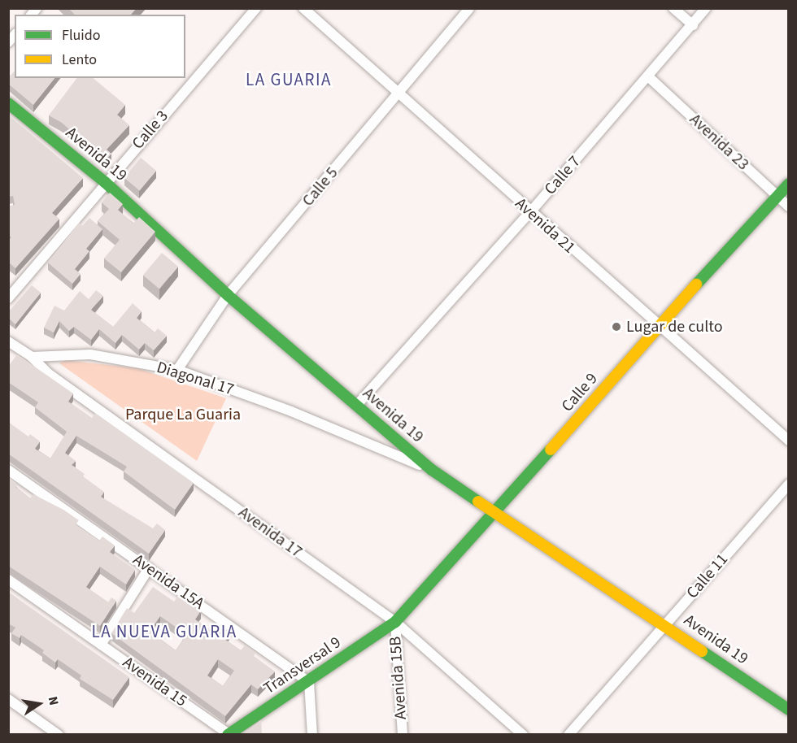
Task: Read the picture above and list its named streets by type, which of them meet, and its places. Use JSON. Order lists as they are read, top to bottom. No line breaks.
{"streets":{"street":["Calle 3","Avenida 23","Avenida 19","Calle 7","Calle 5","Avenida 21","Diagonal 17","Calle 9","Avenida 17","Calle 11","Avenida 15A","Transversal 9","Avenida 15B","Avenida 15"]},"crossings":[["Calle 3","Avenida 19"],["Avenida 23","Calle 7"],["Avenida 23","Calle 9"],["Avenida 19","Calle 7"],["Avenida 19","Calle 5"],["Avenida 19","Diagonal 17"],["Avenida 19","Calle 9"],["Avenida 19","Calle 11"],["Calle 7","Avenida 21"],["Calle 5","Avenida 21"],["Calle 5","Diagonal 17"],["Avenida 21","Calle 9"],["Diagonal 17","Avenida 17"],["Calle 9","Avenida 17"],["Calle 9","Transversal 9"],["Calle 9","Avenida 15B"],["Avenida 17","Transversal 9"],["Avenida 17","Avenida 15B"],["Avenida 15A","Transversal 9"],["Transversal 9","Avenida 15B"],["Transversal 9","Avenida 15"]],"districts":["LA GUARIA","LA NUEVA GUARIA"],"parks":["Parque La Guaria"],"places":["Lugar de culto"],"legend":["Fluido","Lento"],"north":"right"}
